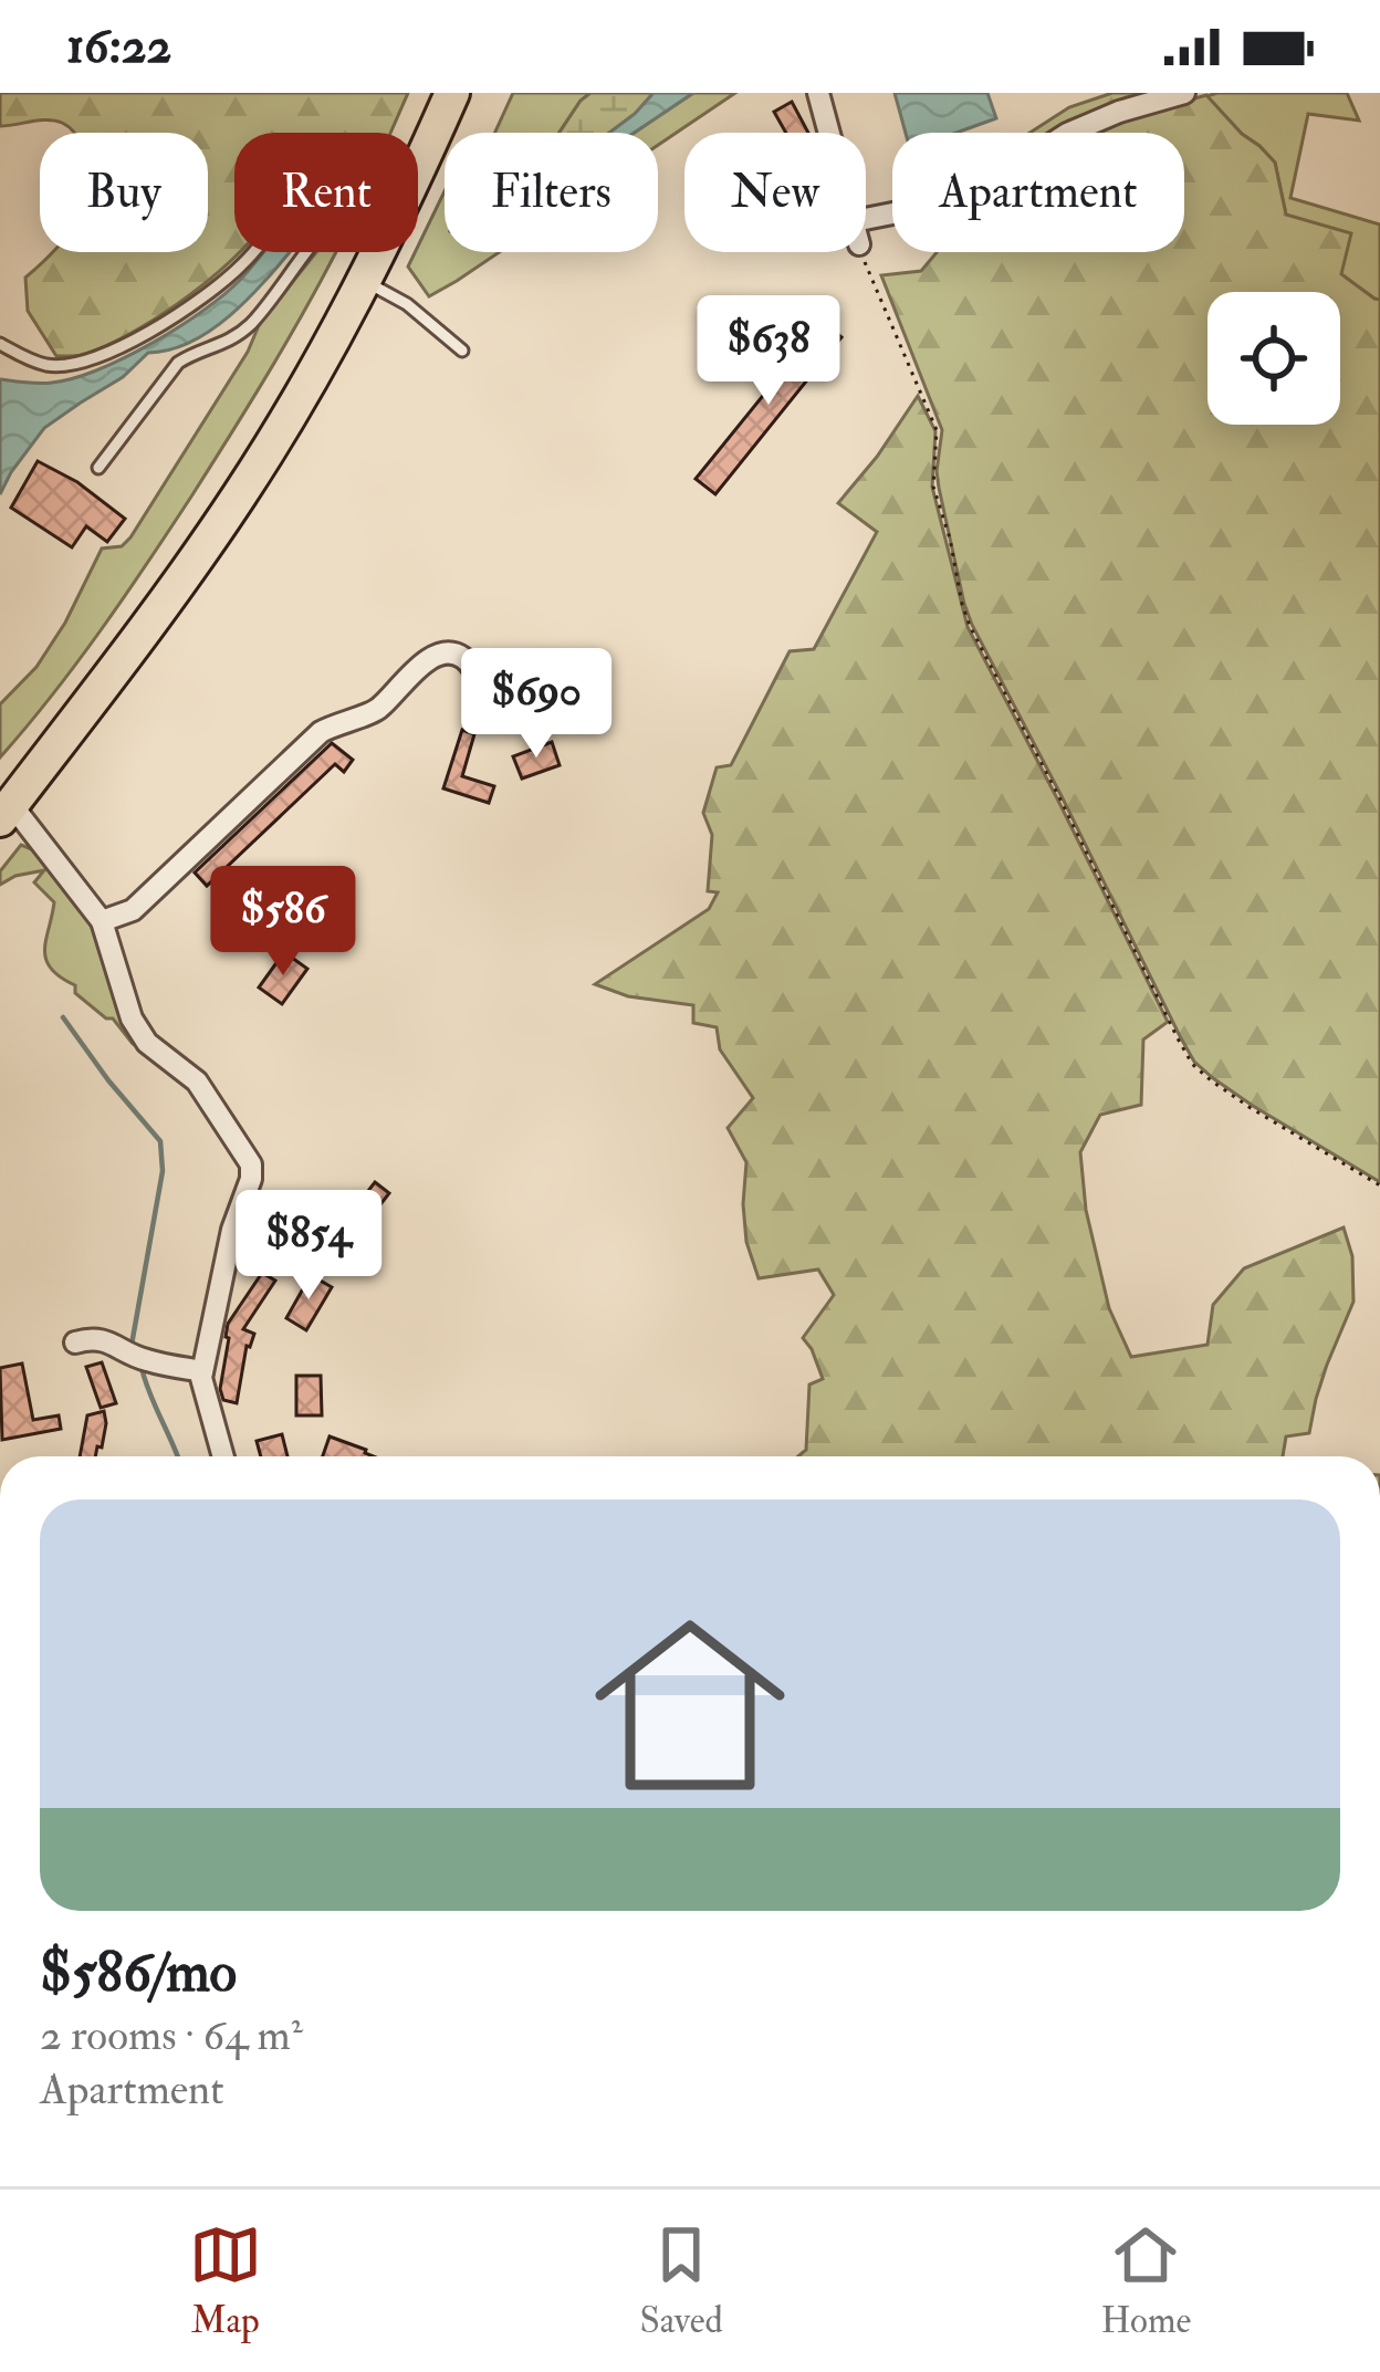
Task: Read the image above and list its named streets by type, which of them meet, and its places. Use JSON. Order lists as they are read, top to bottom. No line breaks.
{"page":{"status":"16:22","chip":["Buy","Rent","Filters","New","Apartment"],"price":["$638","$690","$586","$854"],"list":[{"name":"$586/mo","note":"2 rooms · 64 m² · Apartment"}],"tabs":["Map","Saved","Home"]}}
